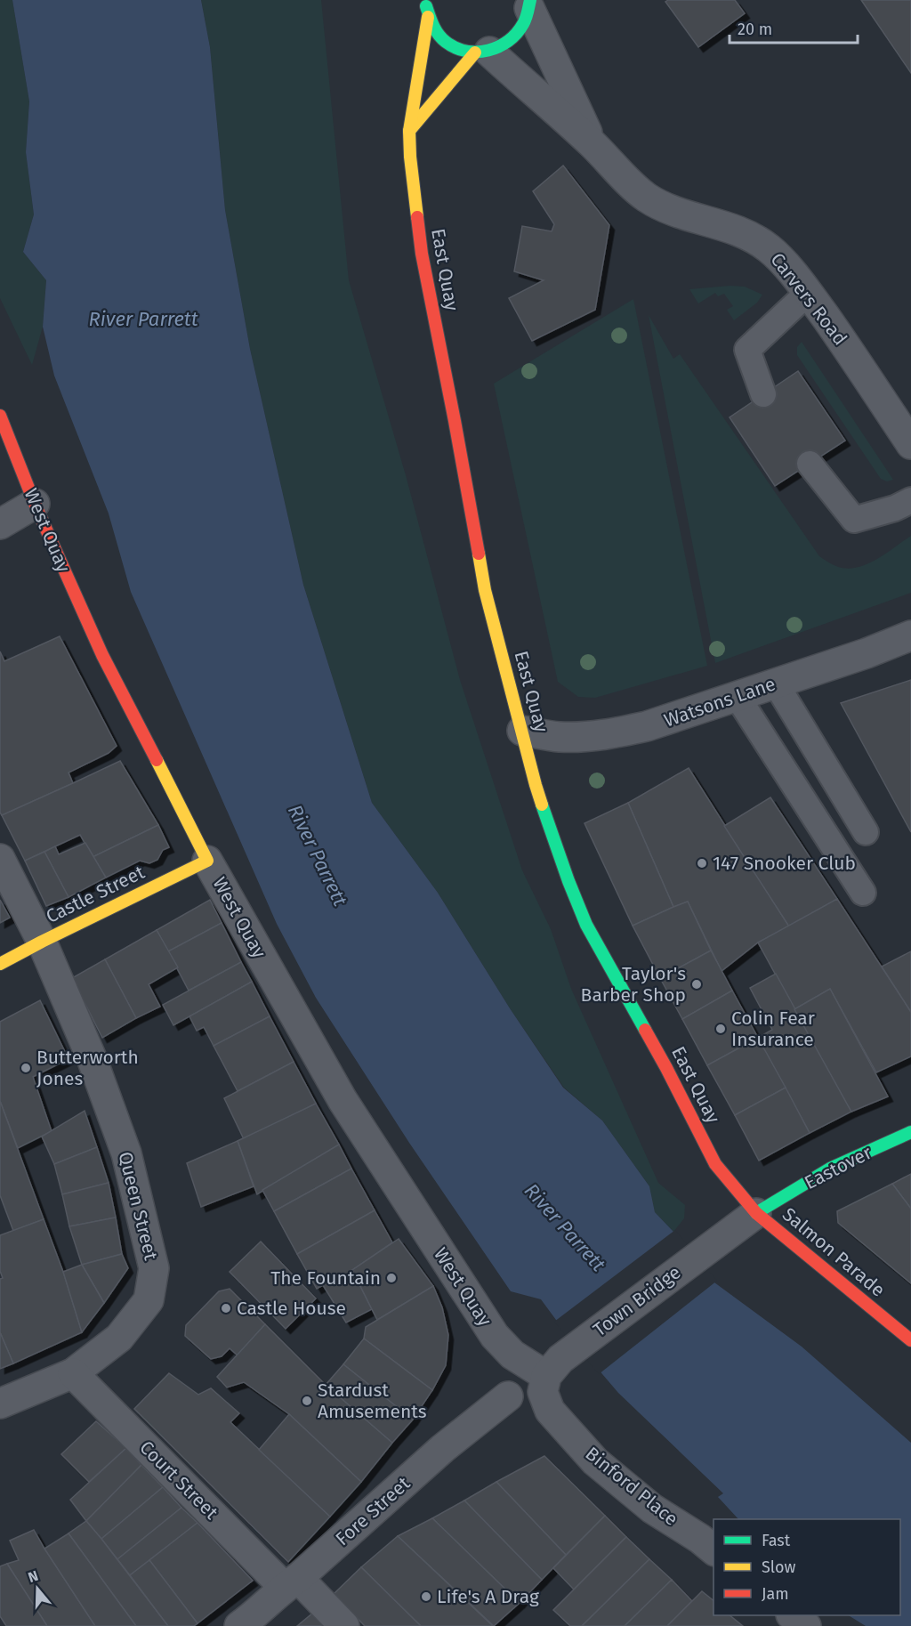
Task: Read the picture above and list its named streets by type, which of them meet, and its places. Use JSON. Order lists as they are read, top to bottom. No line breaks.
{"streets":{"street":["East Quay","Carvers Road","West Quay","Watsons Lane","Castle Street","Eastover","Queen Street","Salmon Parade","Town Bridge","Court Street","Binford Place","Fore Street"]},"crossings":[["East Quay","Carvers Road"],["East Quay","Watsons Lane"],["East Quay","Eastover"],["East Quay","Salmon Parade"],["West Quay","Castle Street"],["West Quay","Town Bridge"],["West Quay","Binford Place"],["Castle Street","Queen Street"],["Eastover","Salmon Parade"],["Eastover","Town Bridge"],["Queen Street","Court Street"],["Town Bridge","Binford Place"],["Court Street","Fore Street"]],"water":["River Parrett"],"places":["147 Snooker Club","Taylor's Barber Shop","Colin Fear Insurance","Butterworth Jones","The Fountain","Castle House","Stardust Amusements","Life's A Drag"],"legend":["Fast","Slow","Jam"],"scale_bar":"20 m","north":"top"}
